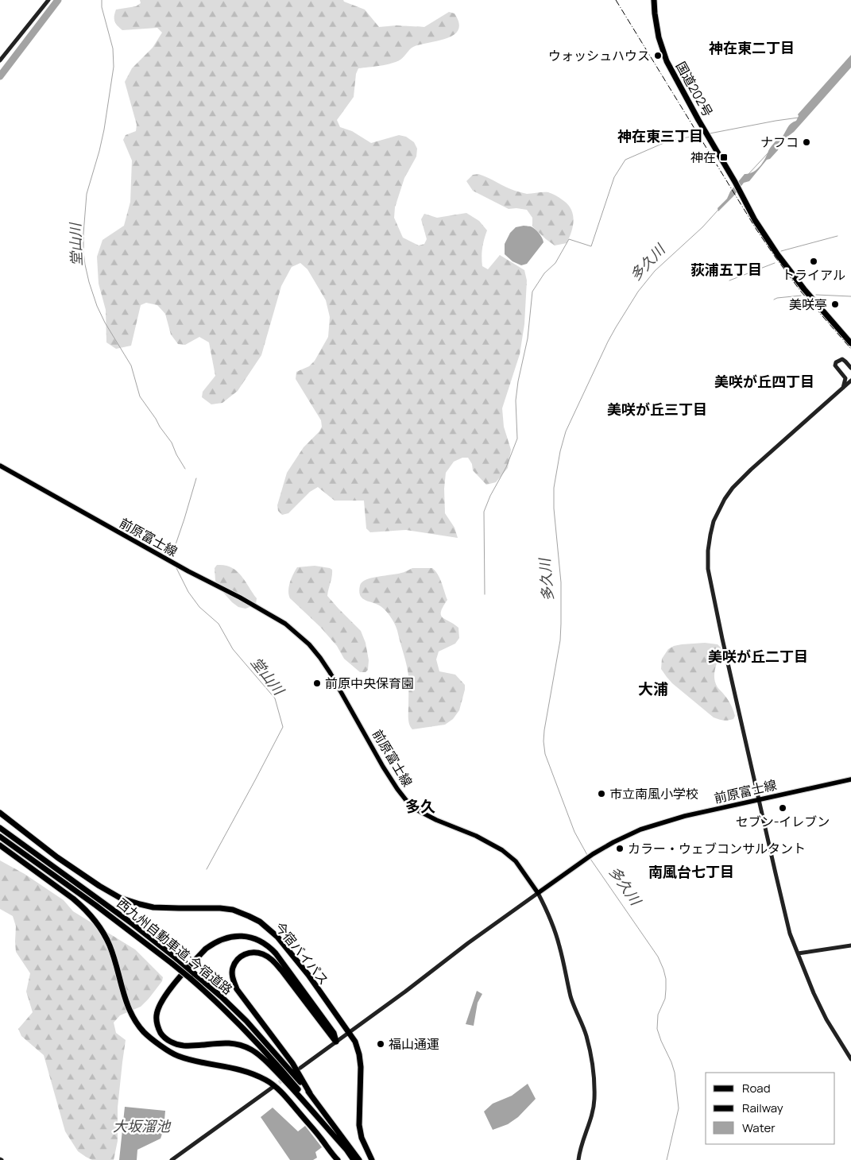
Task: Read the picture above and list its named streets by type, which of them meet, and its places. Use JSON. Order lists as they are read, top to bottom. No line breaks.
{"streets":{"highway":["国道202号","西九州自動車道;今宿道路","今宿バイパス"],"main road":["前原富士線"]},"districts":["神在東二丁目","神在東三丁目","荻浦五丁目","美咲が丘四丁目","美咲が丘三丁目","美咲が丘二丁目","大浦","多久","南風台七丁目"],"water":["堂山川","多久川","大坂溜池"],"places":{"other":["ウォッシュハウス","ナフコ","トライアル","美咲亭","前原中央保育園","市立南風小学校","セブン-イレブン","カラー・ウェブコンサルタント","福山通運"],"transit":["神在"]},"legend":["Road","Railway","Water"]}
